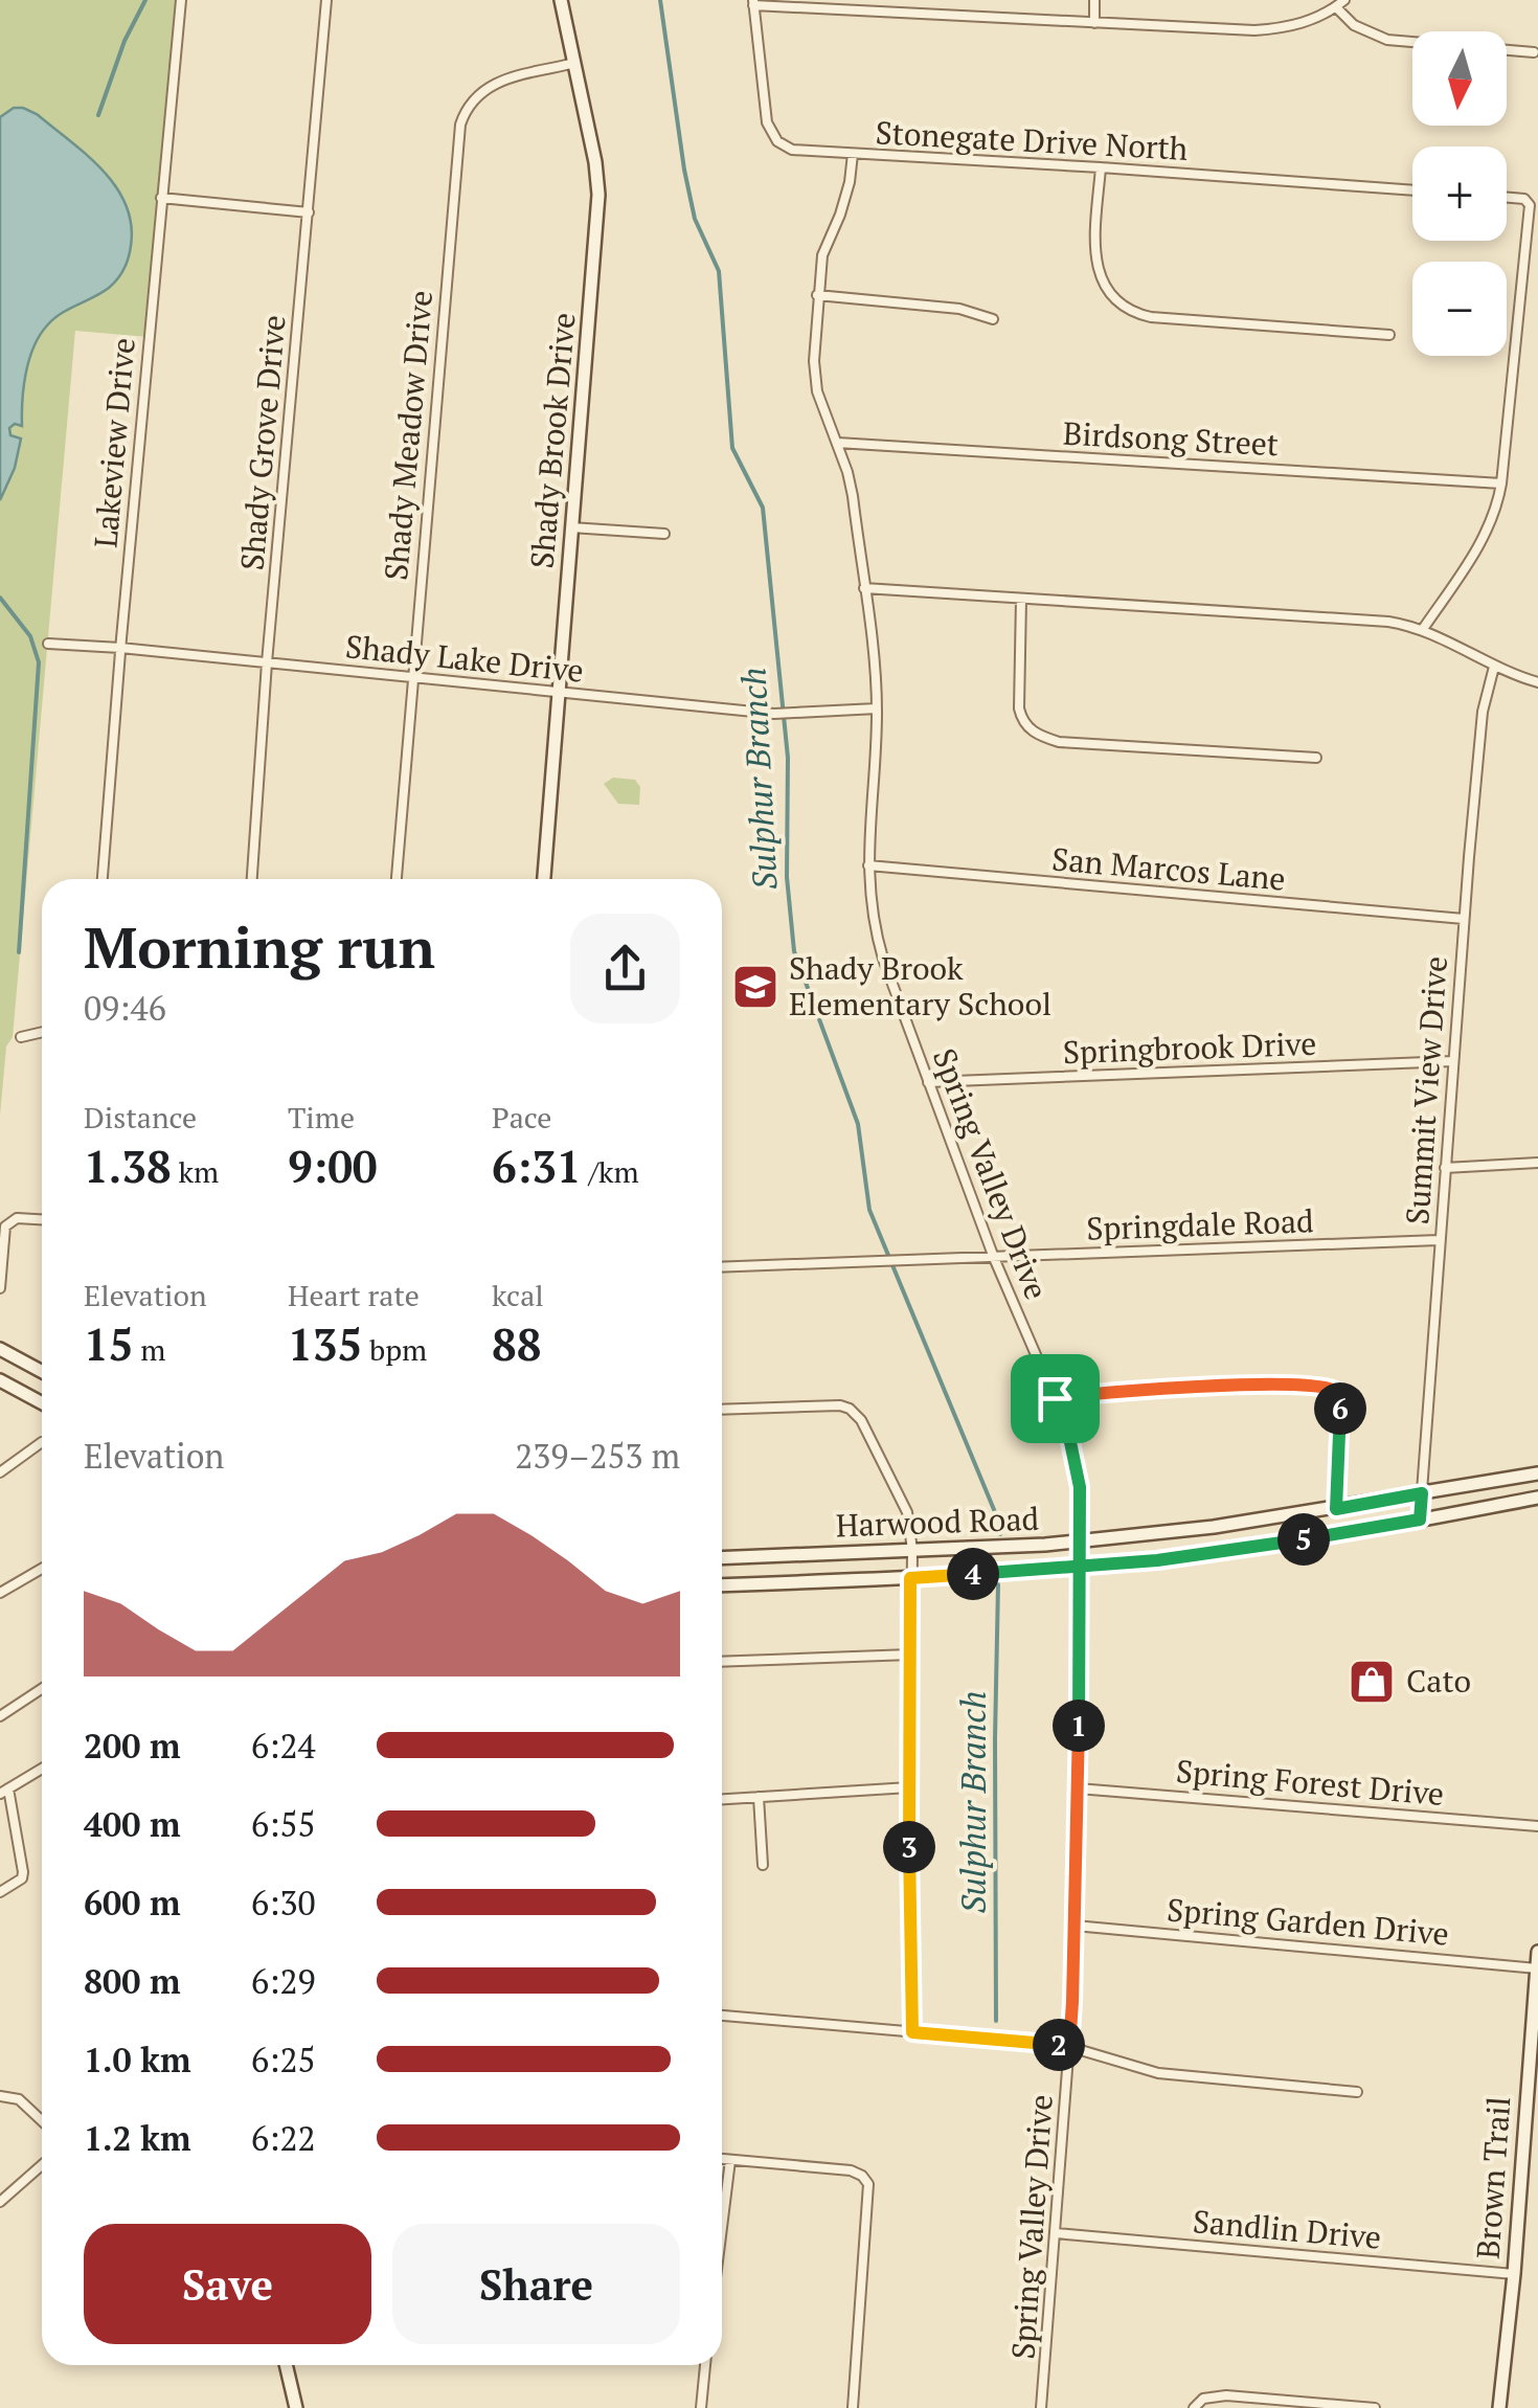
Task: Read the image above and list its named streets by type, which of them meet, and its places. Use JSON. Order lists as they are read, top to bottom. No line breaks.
{"streets":{"main road":["Shady Brook Drive","Harwood Road","Brown Trail"],"street":["Stonegate Drive North","Shady Meadow Drive","Birdsong Street","Lakeview Drive","Shady Grove Drive","Shady Lake Drive","San Marcos Lane","Springbrook Drive","Summit View Drive","Spring Valley Drive","Springdale Road","Spring Forest Drive","Spring Garden Drive","Sandlin Drive"]},"crossings":[["Stonegate Drive North","Spring Valley Drive"],["Shady Meadow Drive","Shady Brook Drive"],["Shady Meadow Drive","Shady Lake Drive"],["Birdsong Street","Spring Valley Drive"],["Shady Brook Drive","Shady Lake Drive"],["Lakeview Drive","Shady Lake Drive"],["Shady Grove Drive","Shady Lake Drive"],["Shady Lake Drive","Spring Valley Drive"],["San Marcos Lane","Summit View Drive"],["San Marcos Lane","Spring Valley Drive"],["Springbrook Drive","Summit View Drive"],["Springbrook Drive","Spring Valley Drive"],["Summit View Drive","Springdale Road"],["Summit View Drive","Harwood Road"],["Spring Valley Drive","Springdale Road"],["Spring Valley Drive","Harwood Road"],["Spring Valley Drive","Spring Forest Drive"],["Spring Valley Drive","Spring Garden Drive"],["Spring Valley Drive","Sandlin Drive"],["Spring Garden Drive","Brown Trail"],["Brown Trail","Sandlin Drive"]],"water":["Sulphur Branch"],"places":{"school or university":["Shady Brook Elementary School"],"shop":["Cato"]},"north":"bottom","page":{"map_buttons":["+","−"],"heading":["Morning run","09:46"],"stats":[["Distance","1.38 km"],["Time","9:00"],["Pace","6:31 /km"],["Elevation","15 m"],["Heart rate","135 bpm"],["kcal","88"]],"pins":["6","5","4","1","3","2"],"chart":["Elevation","239–253 m"],"list":[{"name":"200 m","note":"6:24"},{"name":"400 m","note":"6:55"},{"name":"600 m","note":"6:30"},{"name":"800 m","note":"6:29"},{"name":"1.0 km","note":"6:25"},{"name":"1.2 km","note":"6:22"}],"buttons":["Save","Share"]}}
